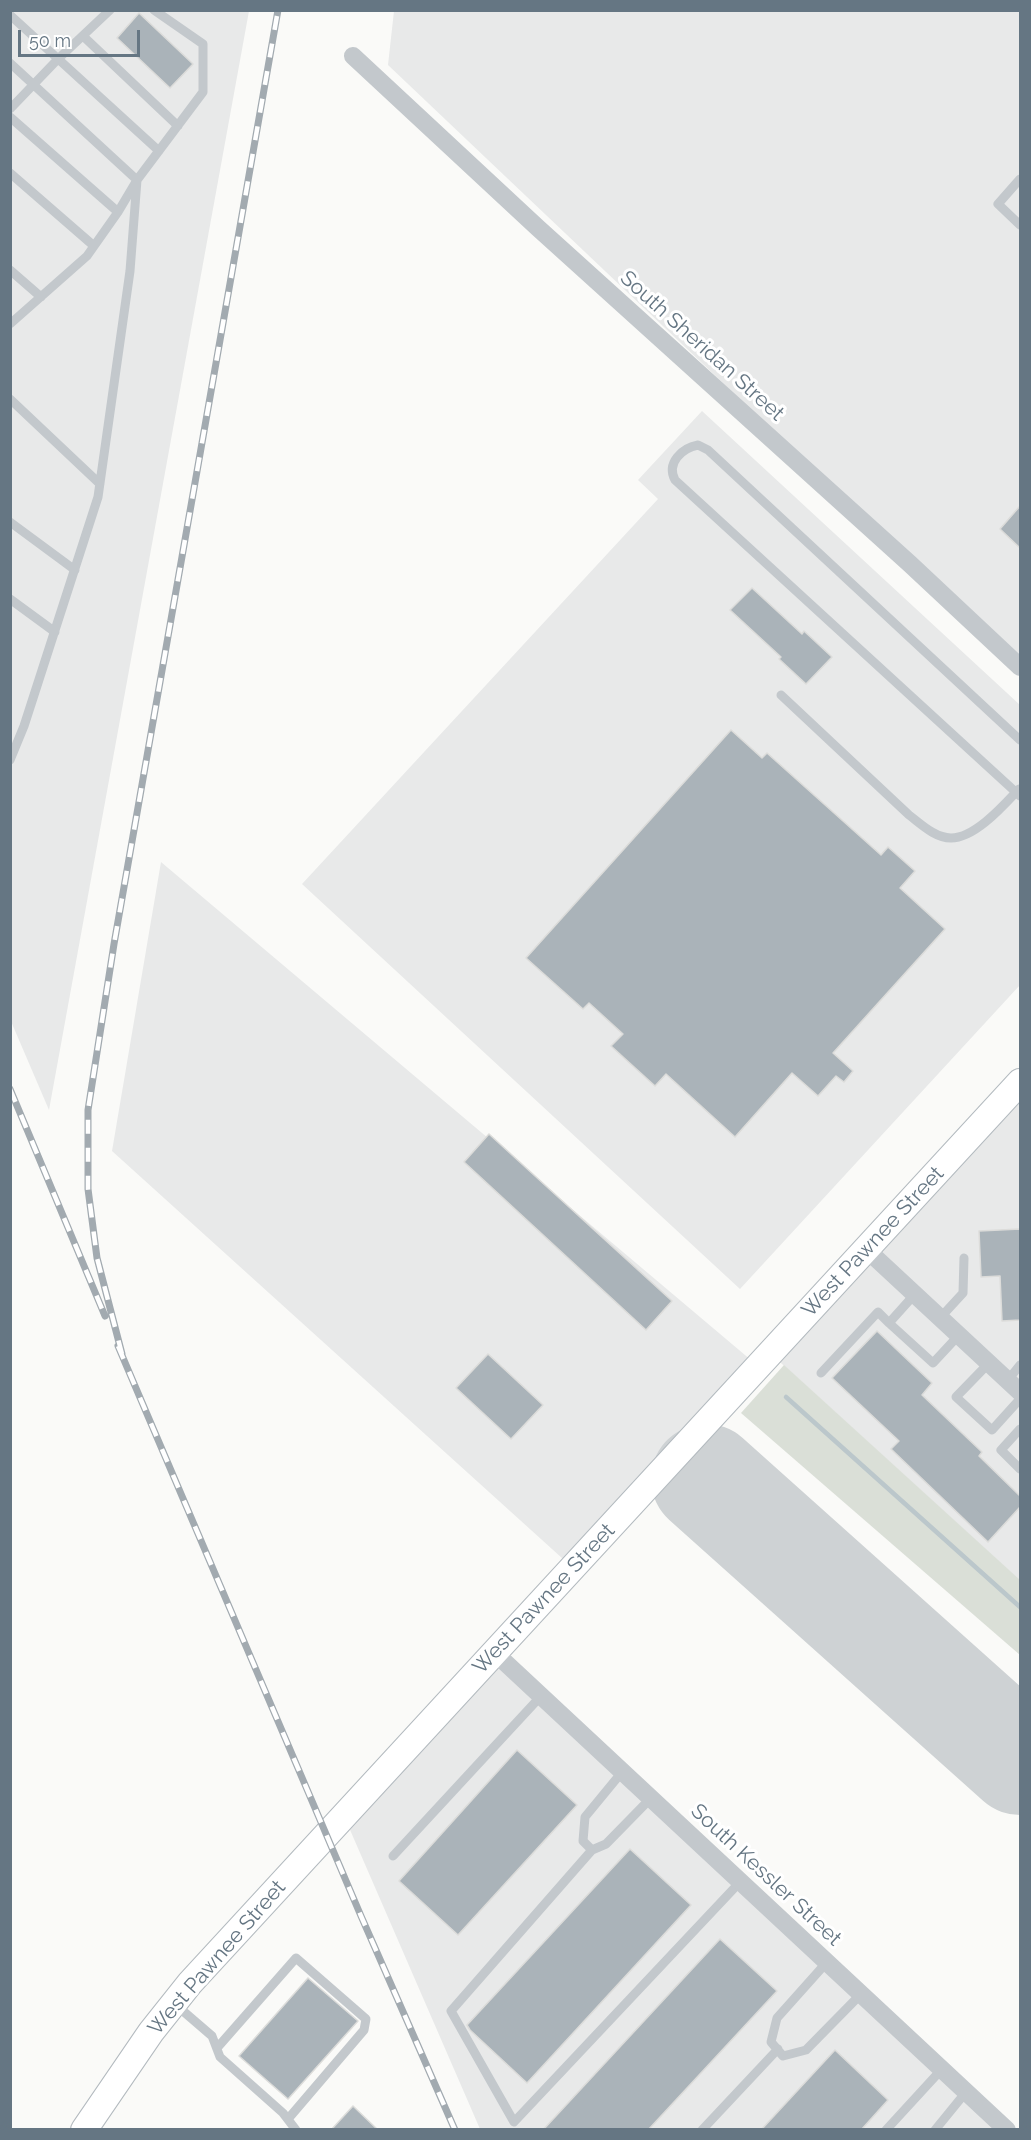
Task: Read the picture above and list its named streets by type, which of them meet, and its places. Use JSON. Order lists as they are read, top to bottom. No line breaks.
{"streets":{"main road":["West Pawnee Street"],"street":["South Sheridan Street","South Kessler Street"]},"crossings":[["West Pawnee Street","South Kessler Street"]],"scale_bar":"50 m"}
